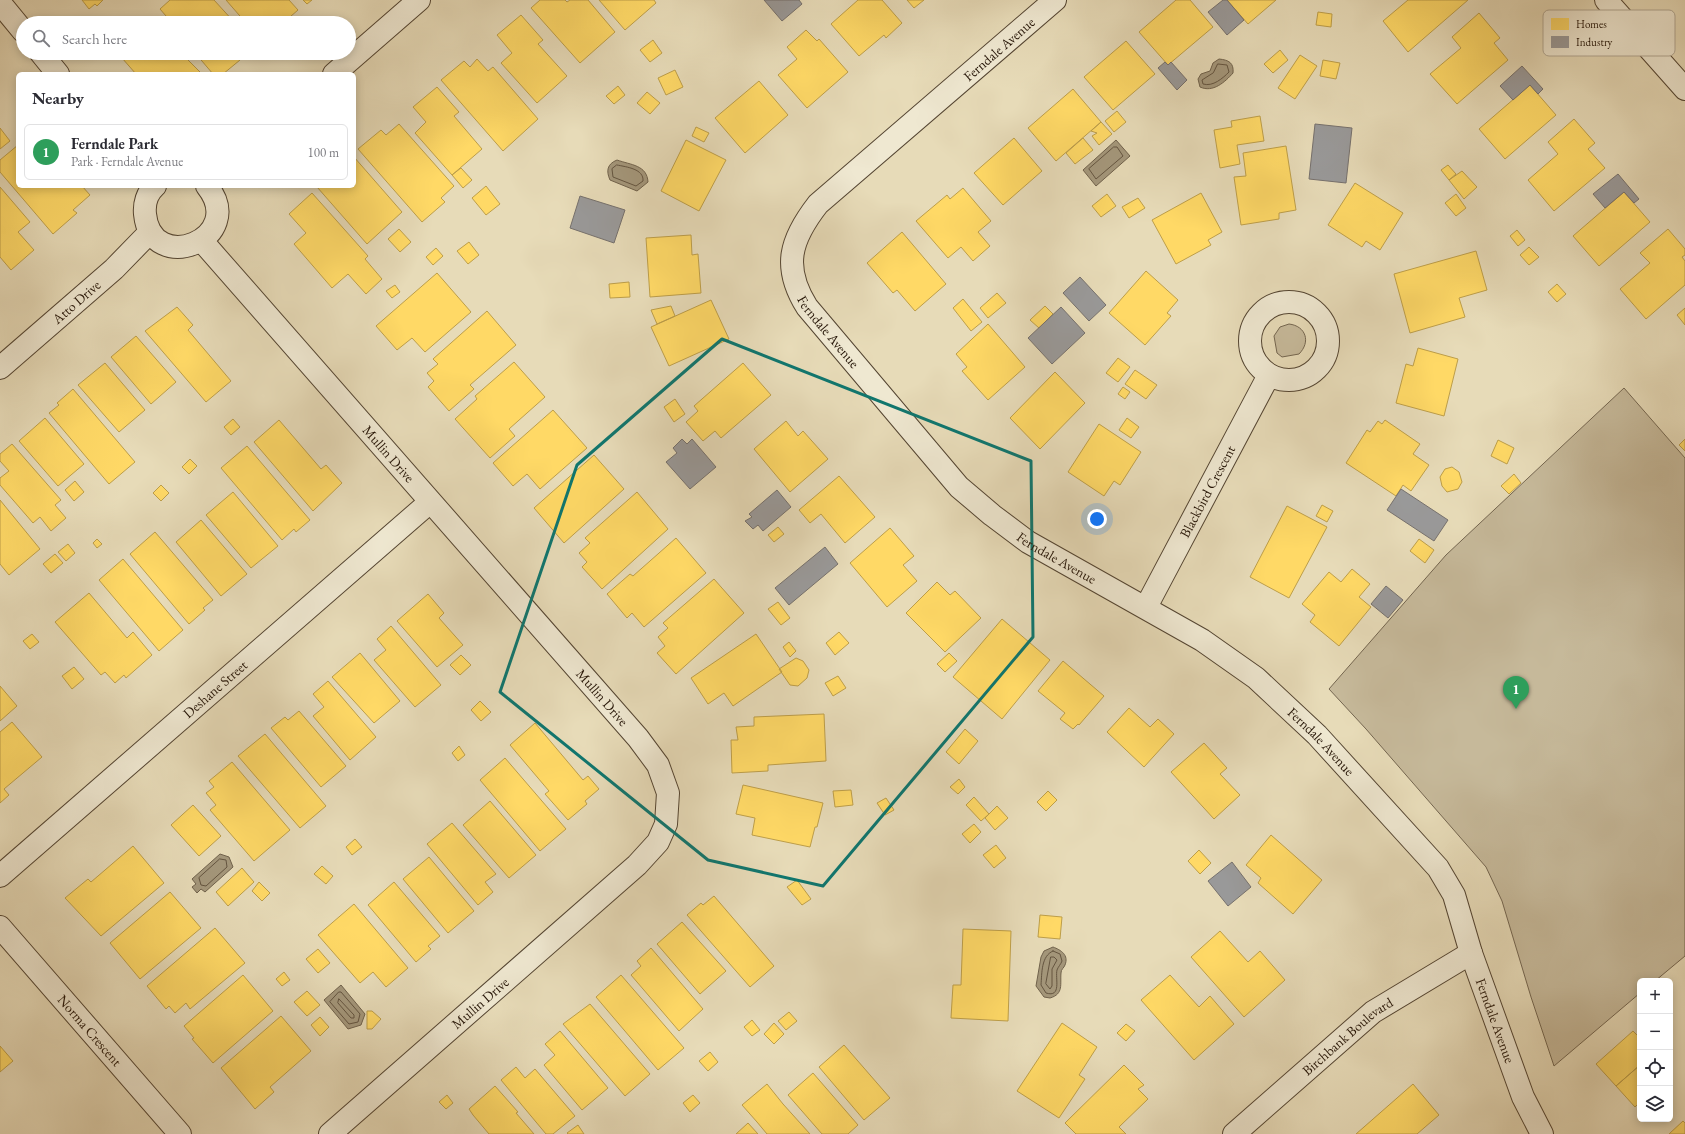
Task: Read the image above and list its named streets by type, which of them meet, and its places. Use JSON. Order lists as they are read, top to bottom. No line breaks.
{"streets":{"street":["Ferndale Avenue","Atto Drive","Mullin Drive","Blackbird Crescent","Deshane Street","Norma Crescent","Birchbank Boulevard"]},"crossings":[["Ferndale Avenue","Blackbird Crescent"],["Ferndale Avenue","Birchbank Boulevard"],["Mullin Drive","Deshane Street"]],"legend":["Homes","Industry"],"page":{"search":"Search here","heading":"Nearby","list":[{"mark":"1","name":"Ferndale Park","note":"Park · Ferndale Avenue","value":"100 m"}],"pins":"1","map_buttons":["+","−"]}}
